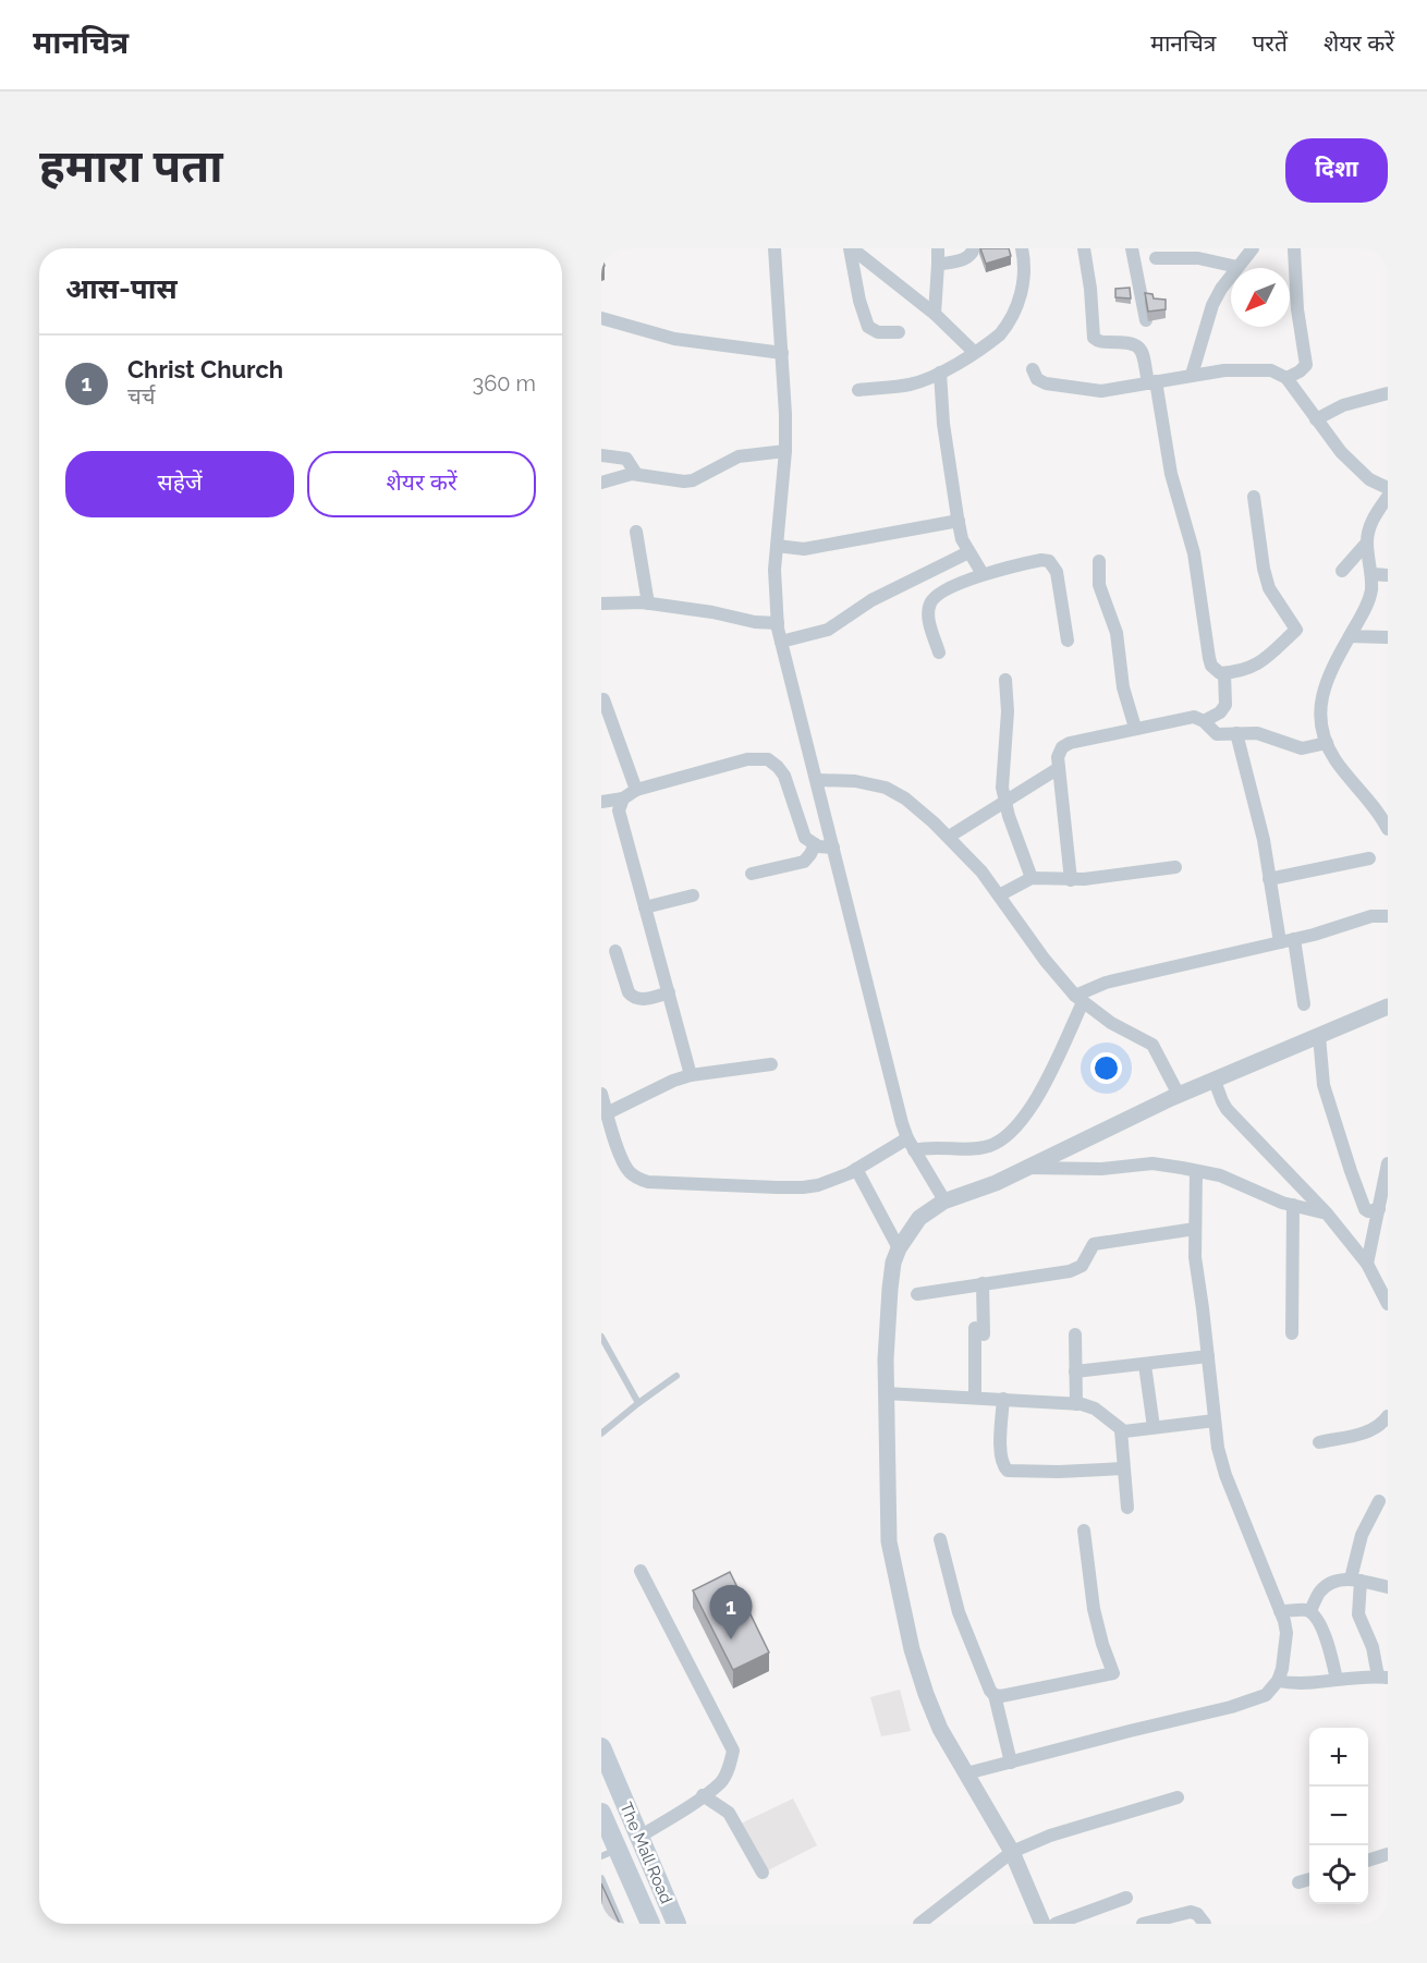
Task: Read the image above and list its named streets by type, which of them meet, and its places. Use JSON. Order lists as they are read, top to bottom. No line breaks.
{"streets":{"main road":["The Mall Road"]},"north":"bottom left","page":{"header":"मानचित्र","nav":["मानचित्र","परतें","शेयर करें"],"buttons":["दिशा",["सहेजें","शेयर करें"]],"title":"हमारा पता","heading":"आस-पास","list":[{"mark":"1","name":"Christ Church","note":"चर्च","value":"360 m"}],"pins":"1","map_buttons":["+","−"]}}
